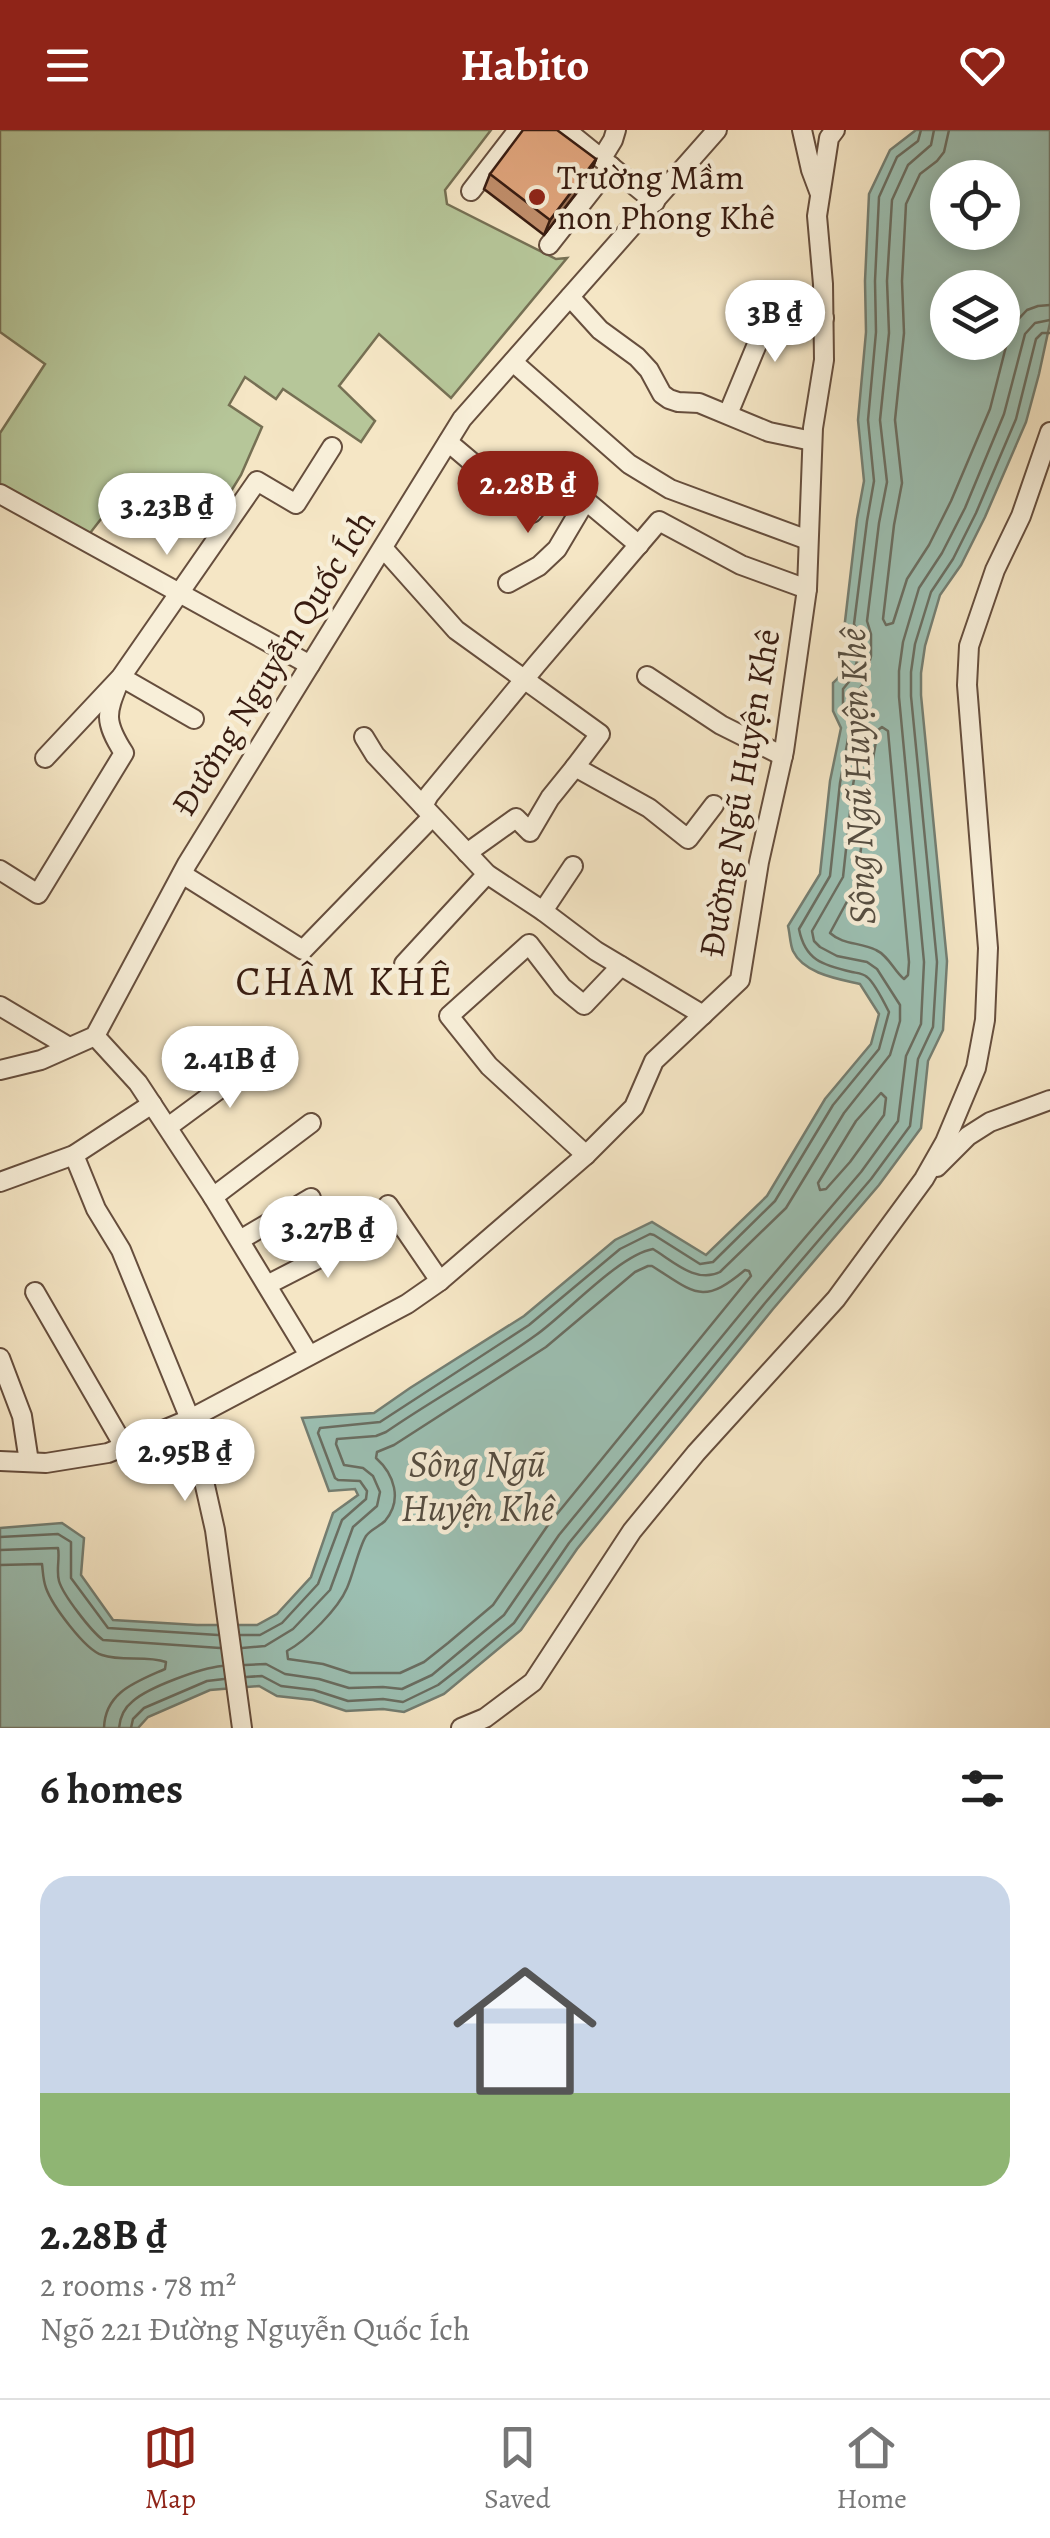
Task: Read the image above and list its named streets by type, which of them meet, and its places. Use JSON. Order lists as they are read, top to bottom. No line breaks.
{"streets":{"street":["Đường Nguyễn Quốc Ích","Đường Ngũ Huyện Khê"]},"districts":["CHÂM KHÊ"],"water":["Sông Ngũ Huyện Khê"],"places":["Trường Mầm non Phong Khê"],"page":{"header":"Habito","price":["3B ₫","2.28B ₫","3.23B ₫","2.41B ₫","3.27B ₫","2.95B ₫"],"heading":"6 homes","list":[{"name":"2.28B ₫","note":"2 rooms · 78 m² · Ngõ 221 Đường Nguyễn Quốc Ích"}],"tabs":["Map","Saved","Home"]}}
